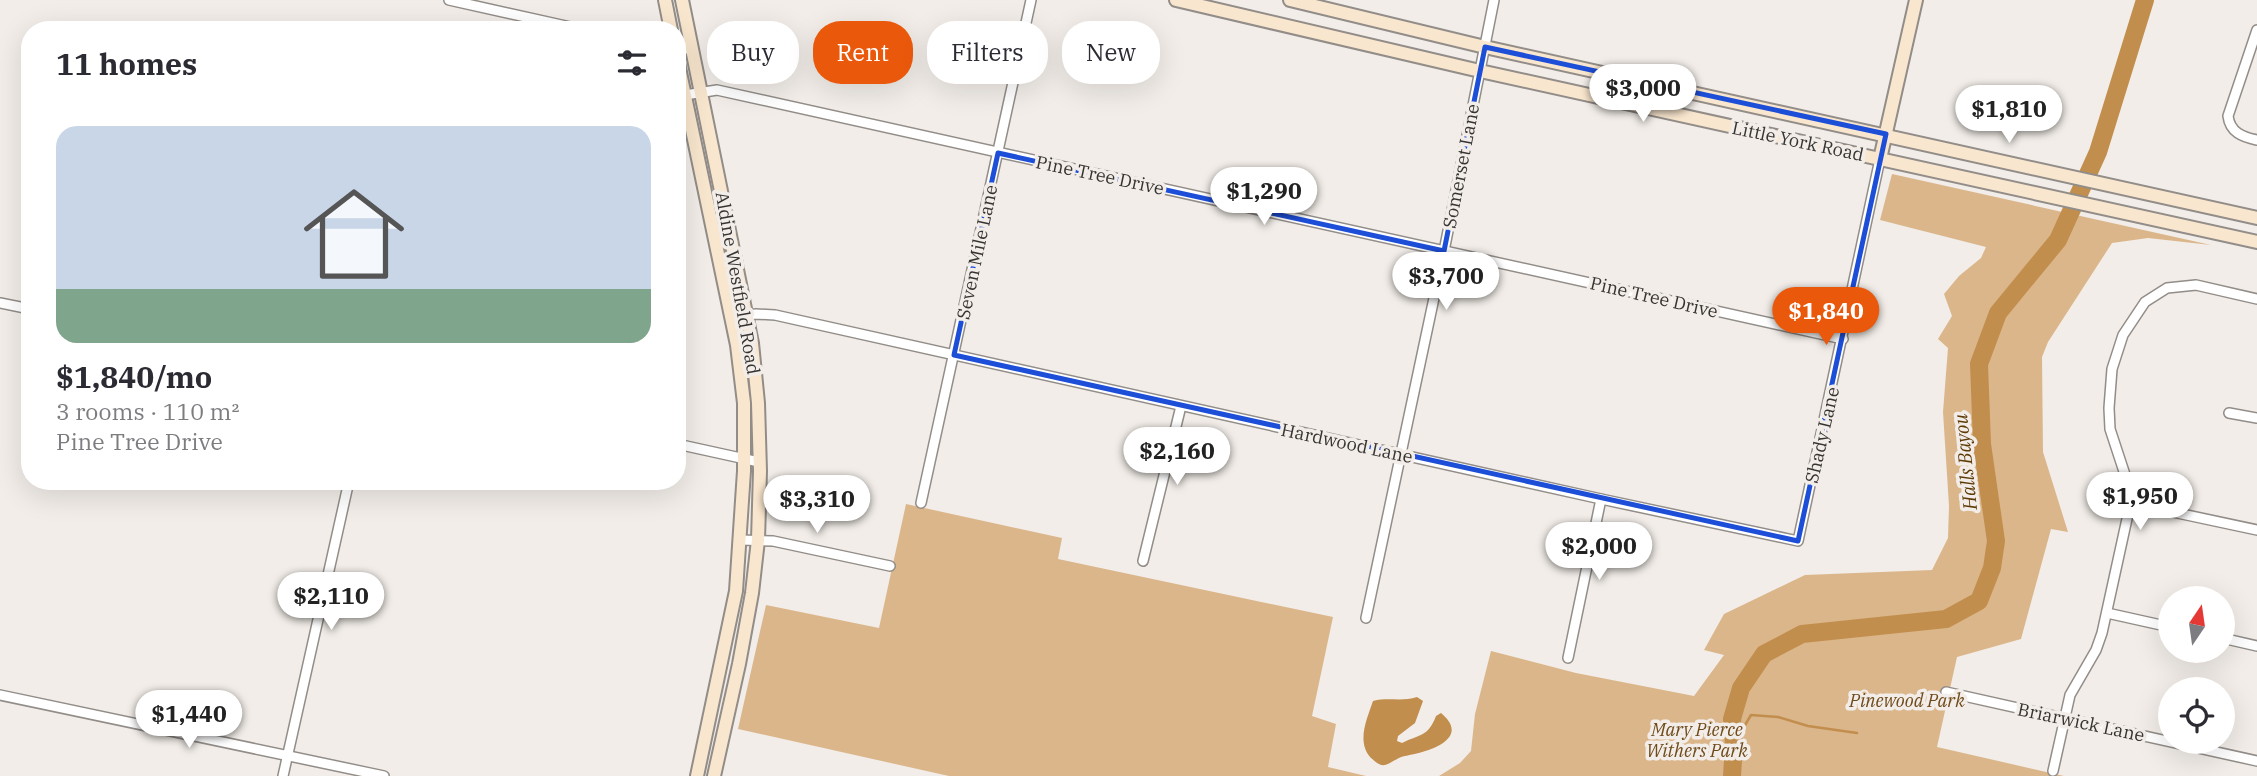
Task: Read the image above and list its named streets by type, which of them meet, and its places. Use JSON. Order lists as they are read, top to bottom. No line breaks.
{"streets":{"main road":["Little York Road","Aldine Westfield Road","Shady Lane"],"street":["Somerset Lane","Pine Tree Drive","Seven Mile Lane","Hardwood Lane","Briarwick Lane"]},"crossings":[["Little York Road","Somerset Lane"],["Little York Road","Shady Lane"],["Somerset Lane","Pine Tree Drive"],["Somerset Lane","Hardwood Lane"],["Pine Tree Drive","Seven Mile Lane"],["Pine Tree Drive","Aldine Westfield Road"],["Pine Tree Drive","Shady Lane"],["Seven Mile Lane","Hardwood Lane"],["Aldine Westfield Road","Hardwood Lane"],["Shady Lane","Hardwood Lane"]],"water":["Halls Bayou"],"parks":["Pinewood Park","Mary Pierce Withers Park"],"north":"top","page":{"chip":["Buy","Rent","Filters","New"],"heading":"11 homes","price":["$3,000","$1,810","$1,290","$3,700","$1,840","$2,160","$1,950","$3,310","$2,000","$2,110","$1,440"],"list":[{"name":"$1,840/mo","note":"3 rooms · 110 m² · Pine Tree Drive"}]}}
